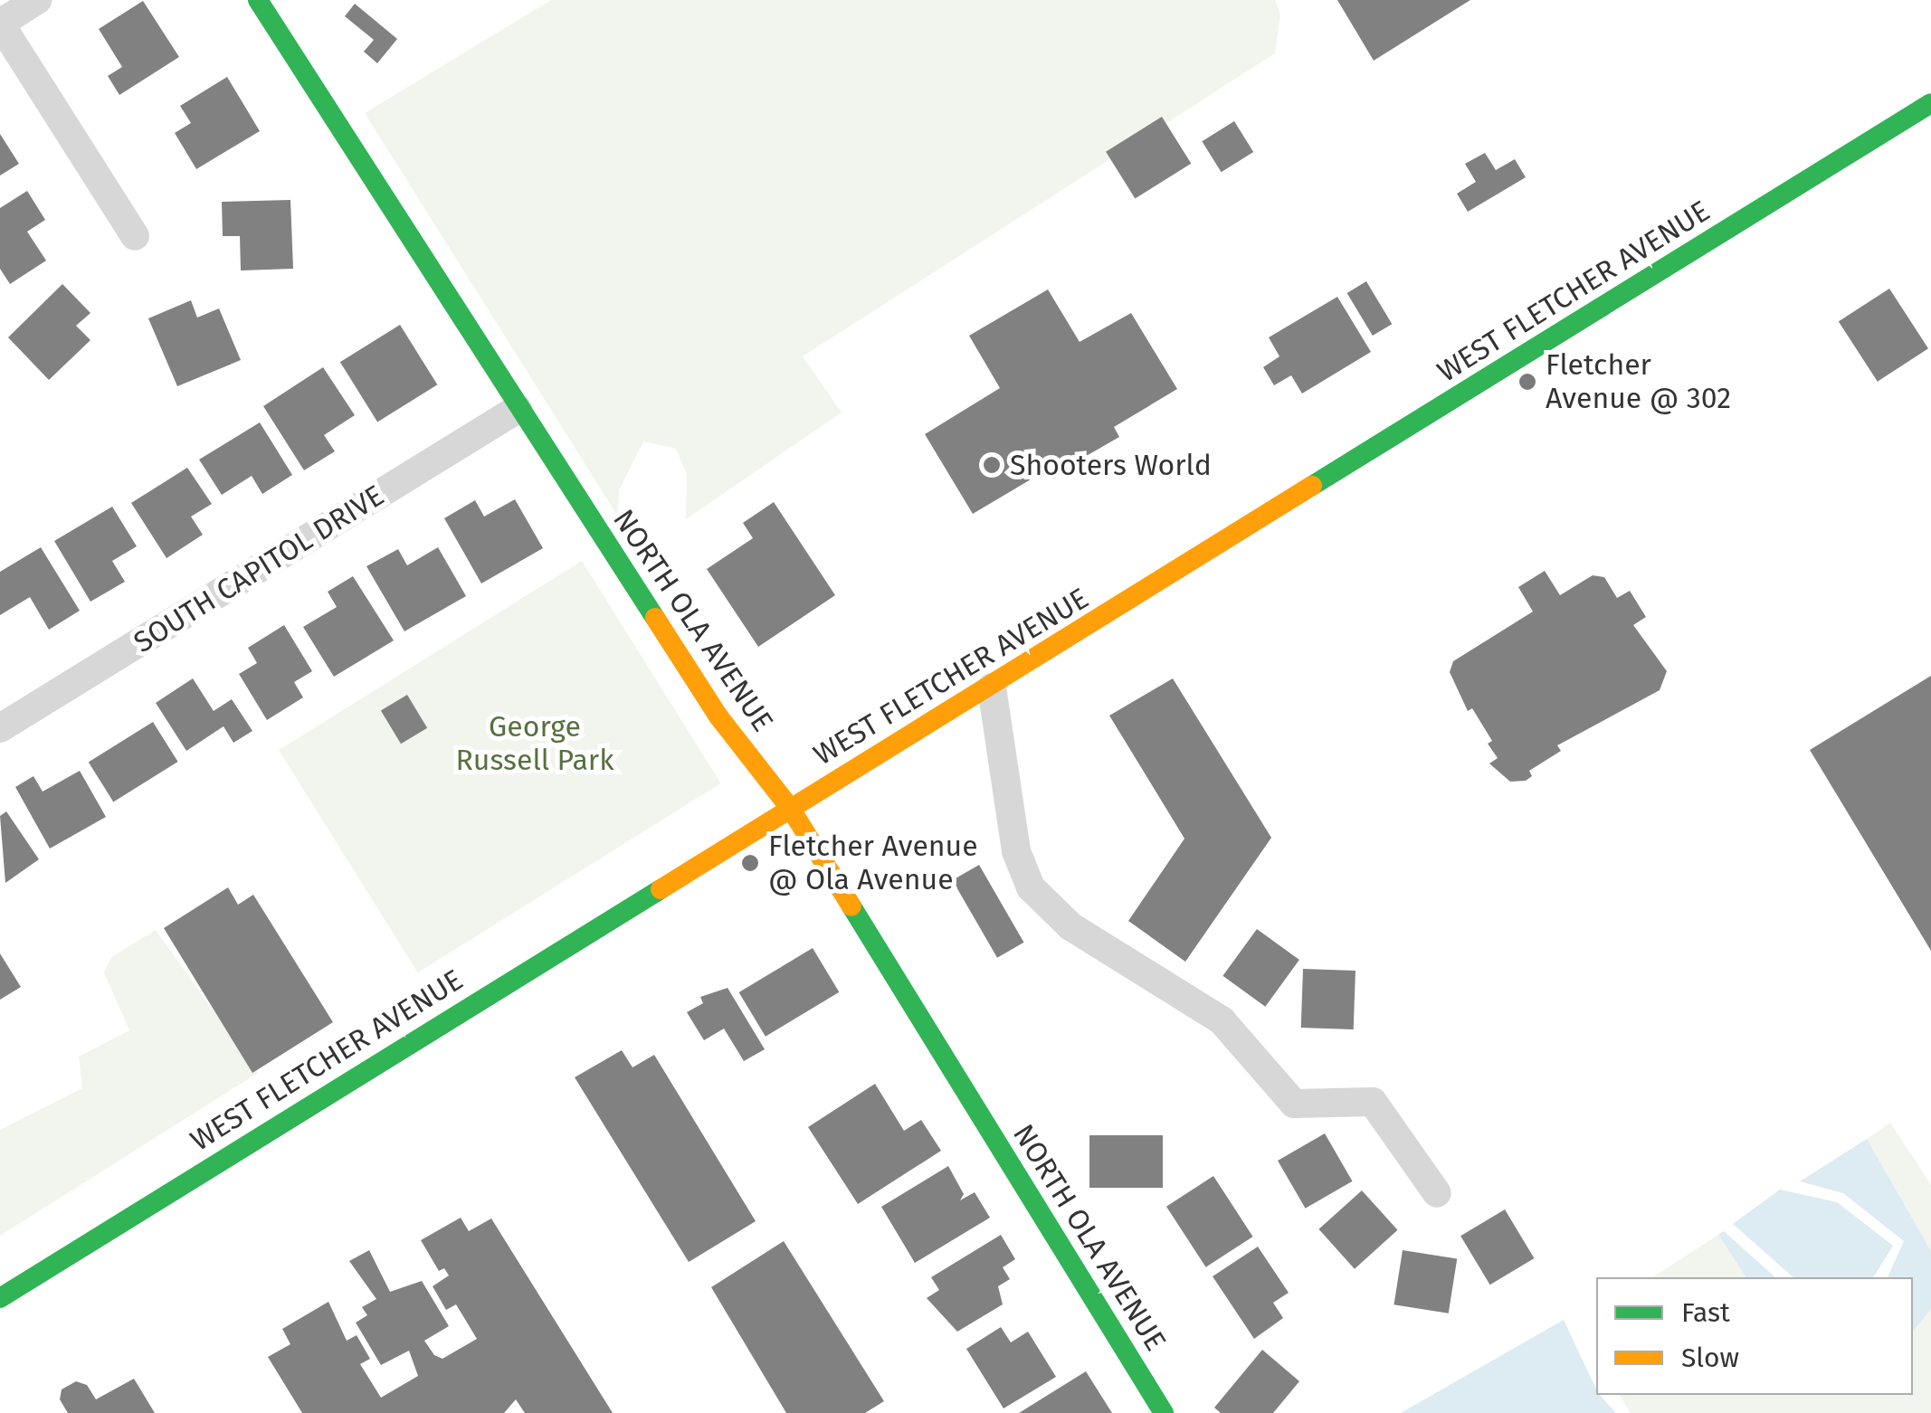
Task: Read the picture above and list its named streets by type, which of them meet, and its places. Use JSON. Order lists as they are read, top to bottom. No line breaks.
{"streets":{"main road":["WEST FLETCHER AVENUE","NORTH OLA AVENUE"],"street":["SOUTH CAPITOL DRIVE"]},"crossings":[["WEST FLETCHER AVENUE","NORTH OLA AVENUE"],["SOUTH CAPITOL DRIVE","NORTH OLA AVENUE"]],"parks":["George Russell Park"],"places":["Fletcher Avenue @ 302","Shooters World","Fletcher Avenue @ Ola Avenue"],"legend":["Fast","Slow"]}
